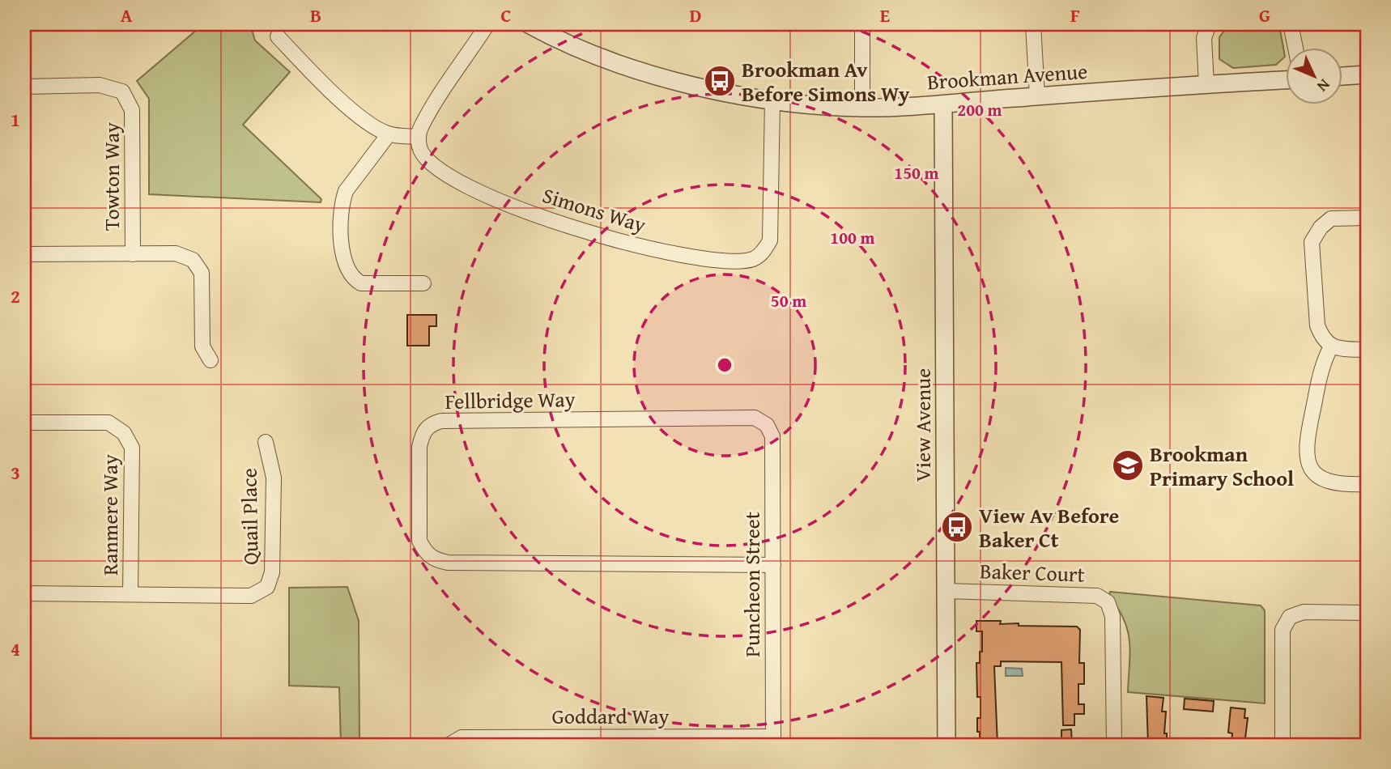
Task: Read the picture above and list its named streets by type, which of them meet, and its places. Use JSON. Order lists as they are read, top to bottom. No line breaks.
{"streets":{"street":["Brookman Avenue","Towton Way","Simons Way","Fellbridge Way","View Avenue","Ranmere Way","Quail Place","Baker Court","Puncheon Street","Goddard Way"]},"crossings":[["Brookman Avenue","Simons Way"],["Brookman Avenue","View Avenue"],["Fellbridge Way","Puncheon Street"],["View Avenue","Baker Court"],["Ranmere Way","Quail Place"],["Puncheon Street","Goddard Way"]],"places":{"bus stop":["Brookman Av Before Simons Wy","View Av Before Baker Ct"],"school or university":["Brookman Primary School"]},"north":"bottom right","grid":{"columns":["A","B","C","D","E","F","G"],"rows":["1","2","3","4"]},"rings":["200 m","150 m","100 m","50 m"]}
